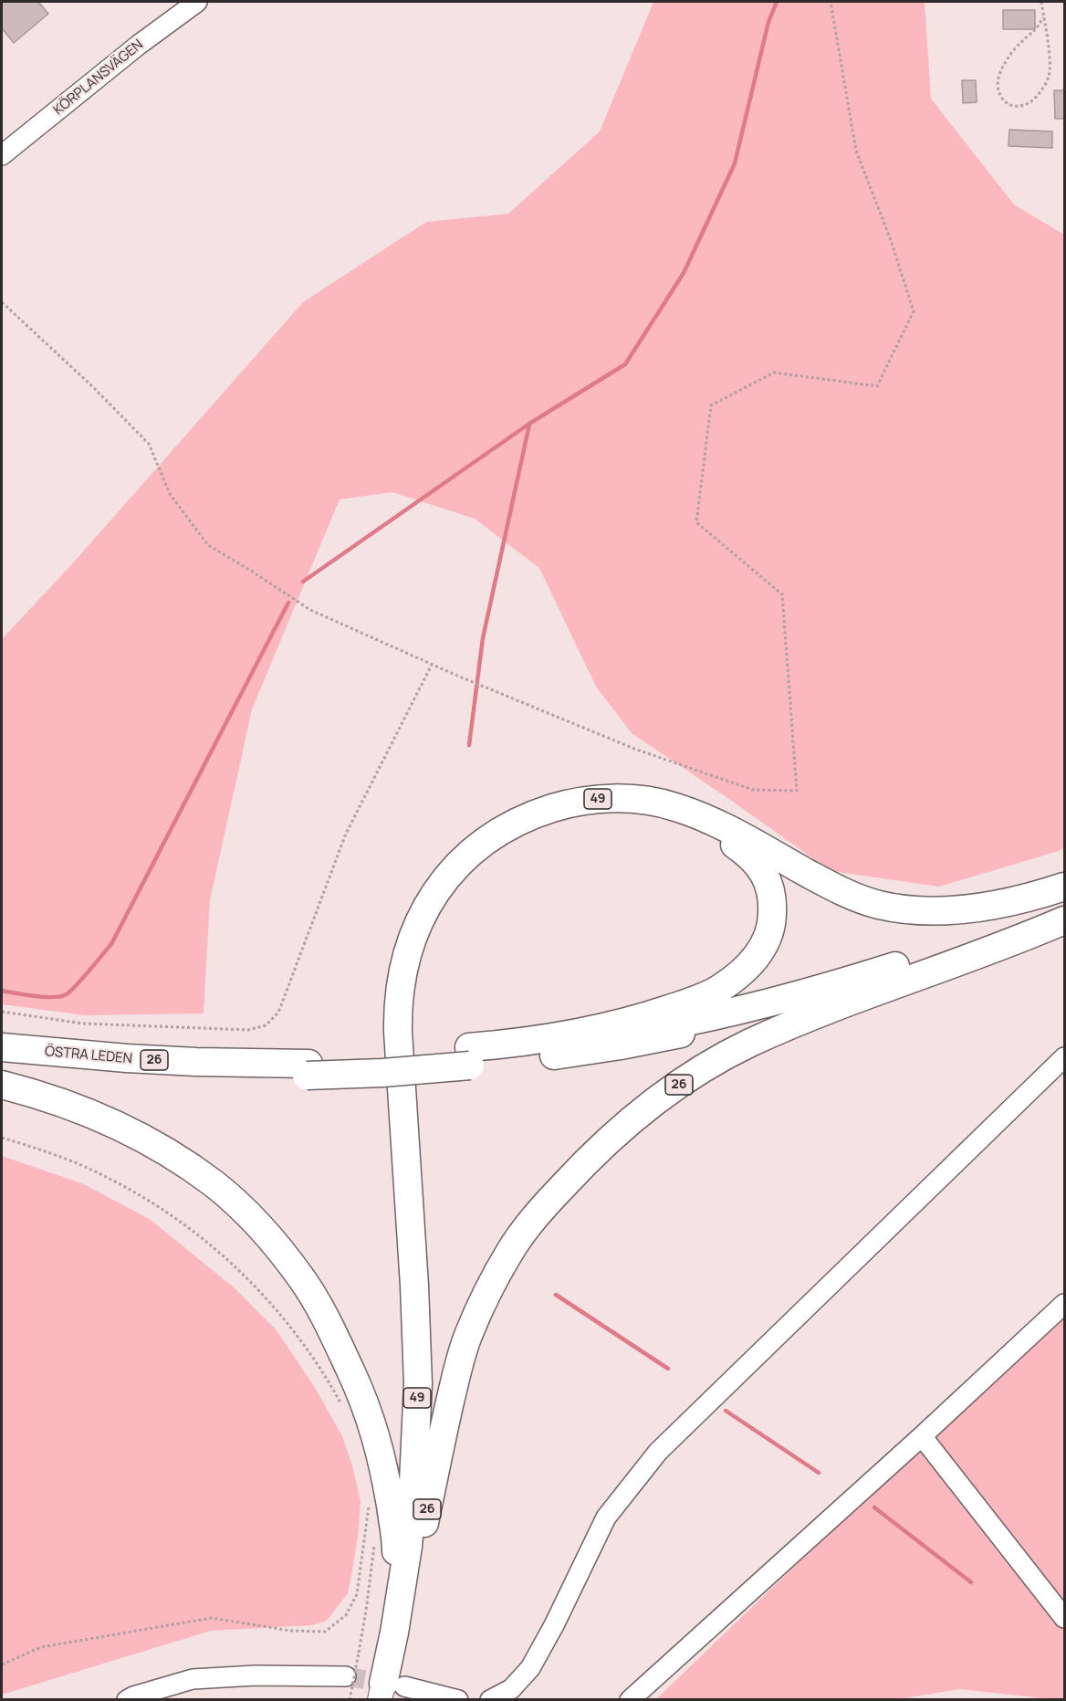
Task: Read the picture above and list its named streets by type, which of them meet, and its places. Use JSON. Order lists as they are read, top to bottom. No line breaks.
{"streets":{"highway":["49","ÖSTRA LEDEN","26"],"street":["KÖRPLANSVÄGEN"]},"crossings":[["49","26"],["ÖSTRA LEDEN","26"]]}
